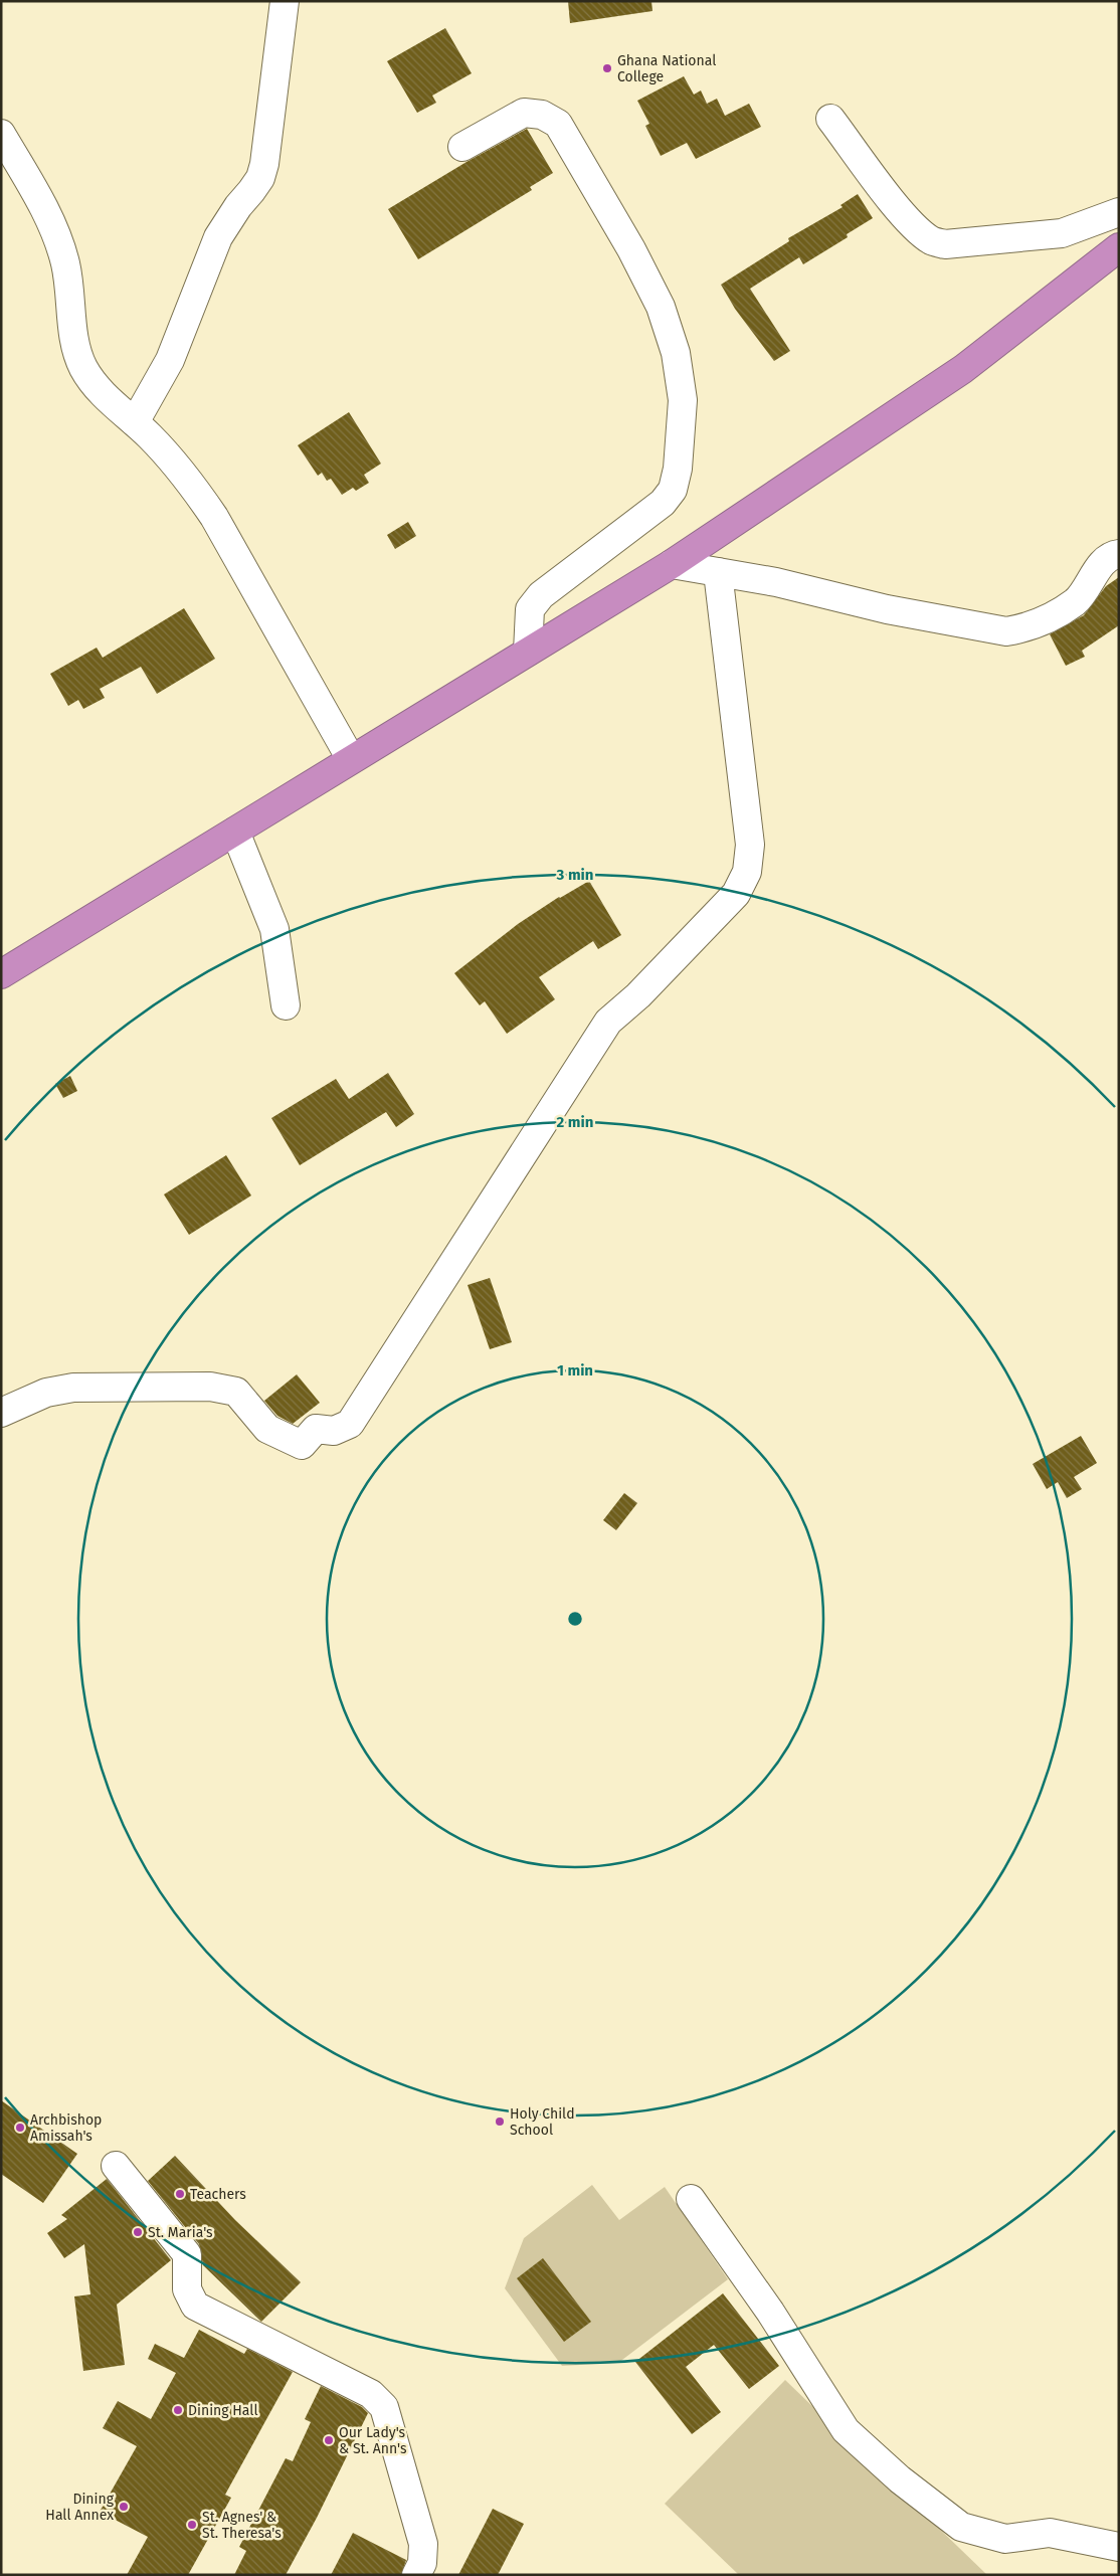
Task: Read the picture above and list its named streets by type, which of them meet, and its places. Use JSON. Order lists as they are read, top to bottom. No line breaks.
{"places":["Ghana National College","Holy Child School","Archbishop Amissah's","Teachers","St. Maria's","Dining Hall","Our Lady's & St. Ann's","Dining Hall Annex","St. Agnes' & St. Theresa's"],"rings":["3 min","2 min","1 min"]}
